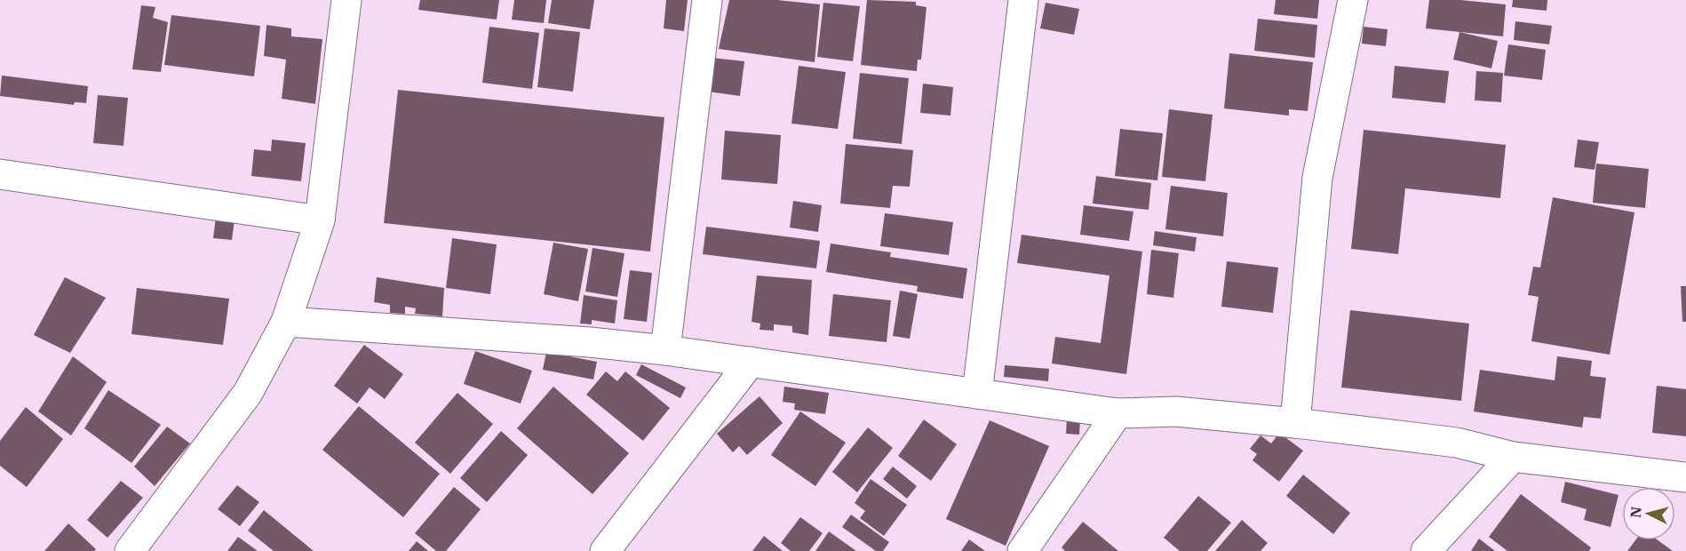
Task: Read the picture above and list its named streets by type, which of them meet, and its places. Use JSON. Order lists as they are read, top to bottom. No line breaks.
{"north":"left"}
